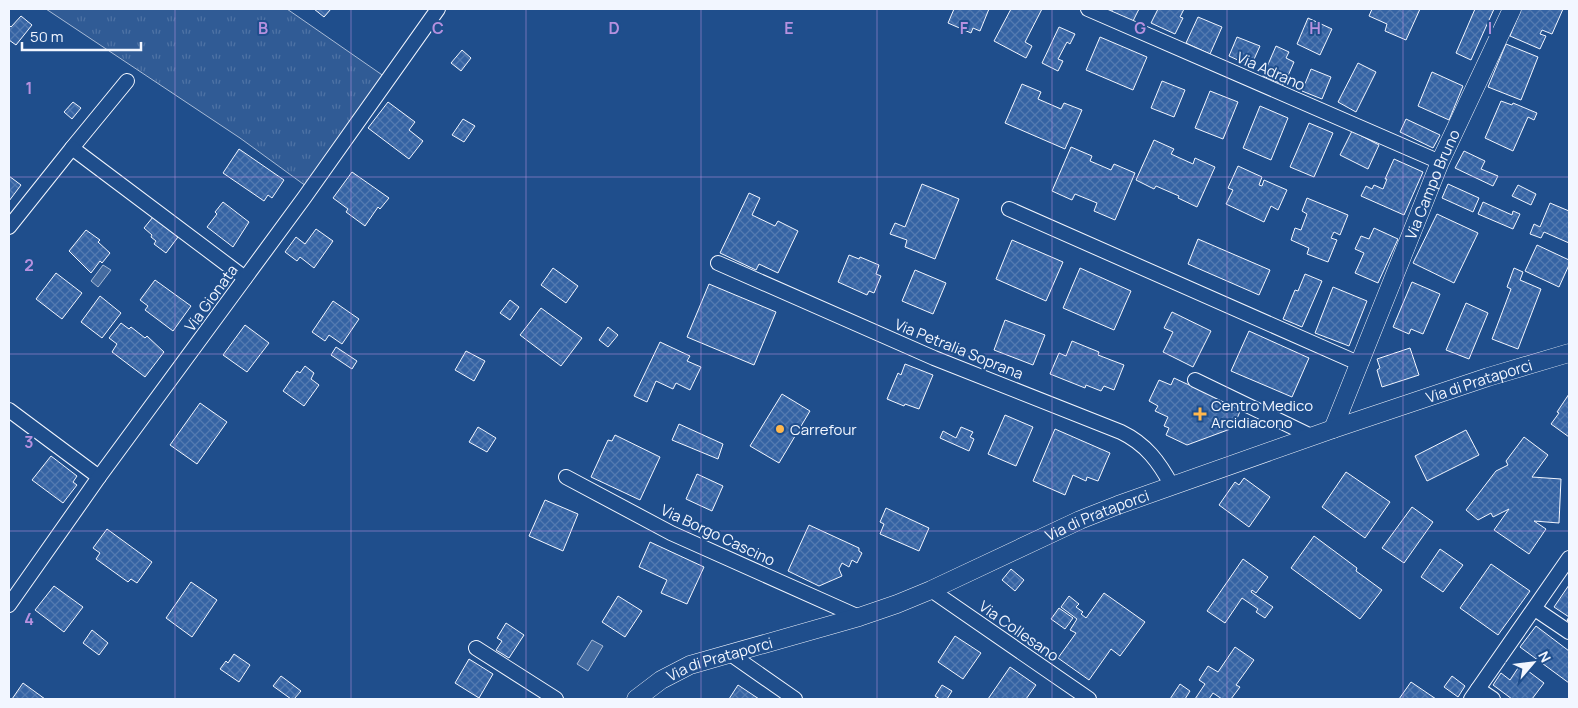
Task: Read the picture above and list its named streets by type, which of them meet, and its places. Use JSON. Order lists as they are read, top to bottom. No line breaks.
{"streets":{"street":["Via Adrano","Via Campo Bruno","Via Gionata","Via Petralia Soprana","Via di Prataporci","Via Borgo Cascino","Via Collesano"]},"crossings":[["Via Adrano","Via Campo Bruno"],["Via Campo Bruno","Via di Prataporci"],["Via Petralia Soprana","Via di Prataporci"],["Via di Prataporci","Via Borgo Cascino"],["Via di Prataporci","Via Collesano"]],"places":{"health":["Centro Medico Arcidiacono"],"other":["Carrefour"]},"scale_bar":"50 m","north":"top right","grid":{"columns":["B","C","D","E","F","G","H","I"],"rows":["1","2","3","4"]}}
